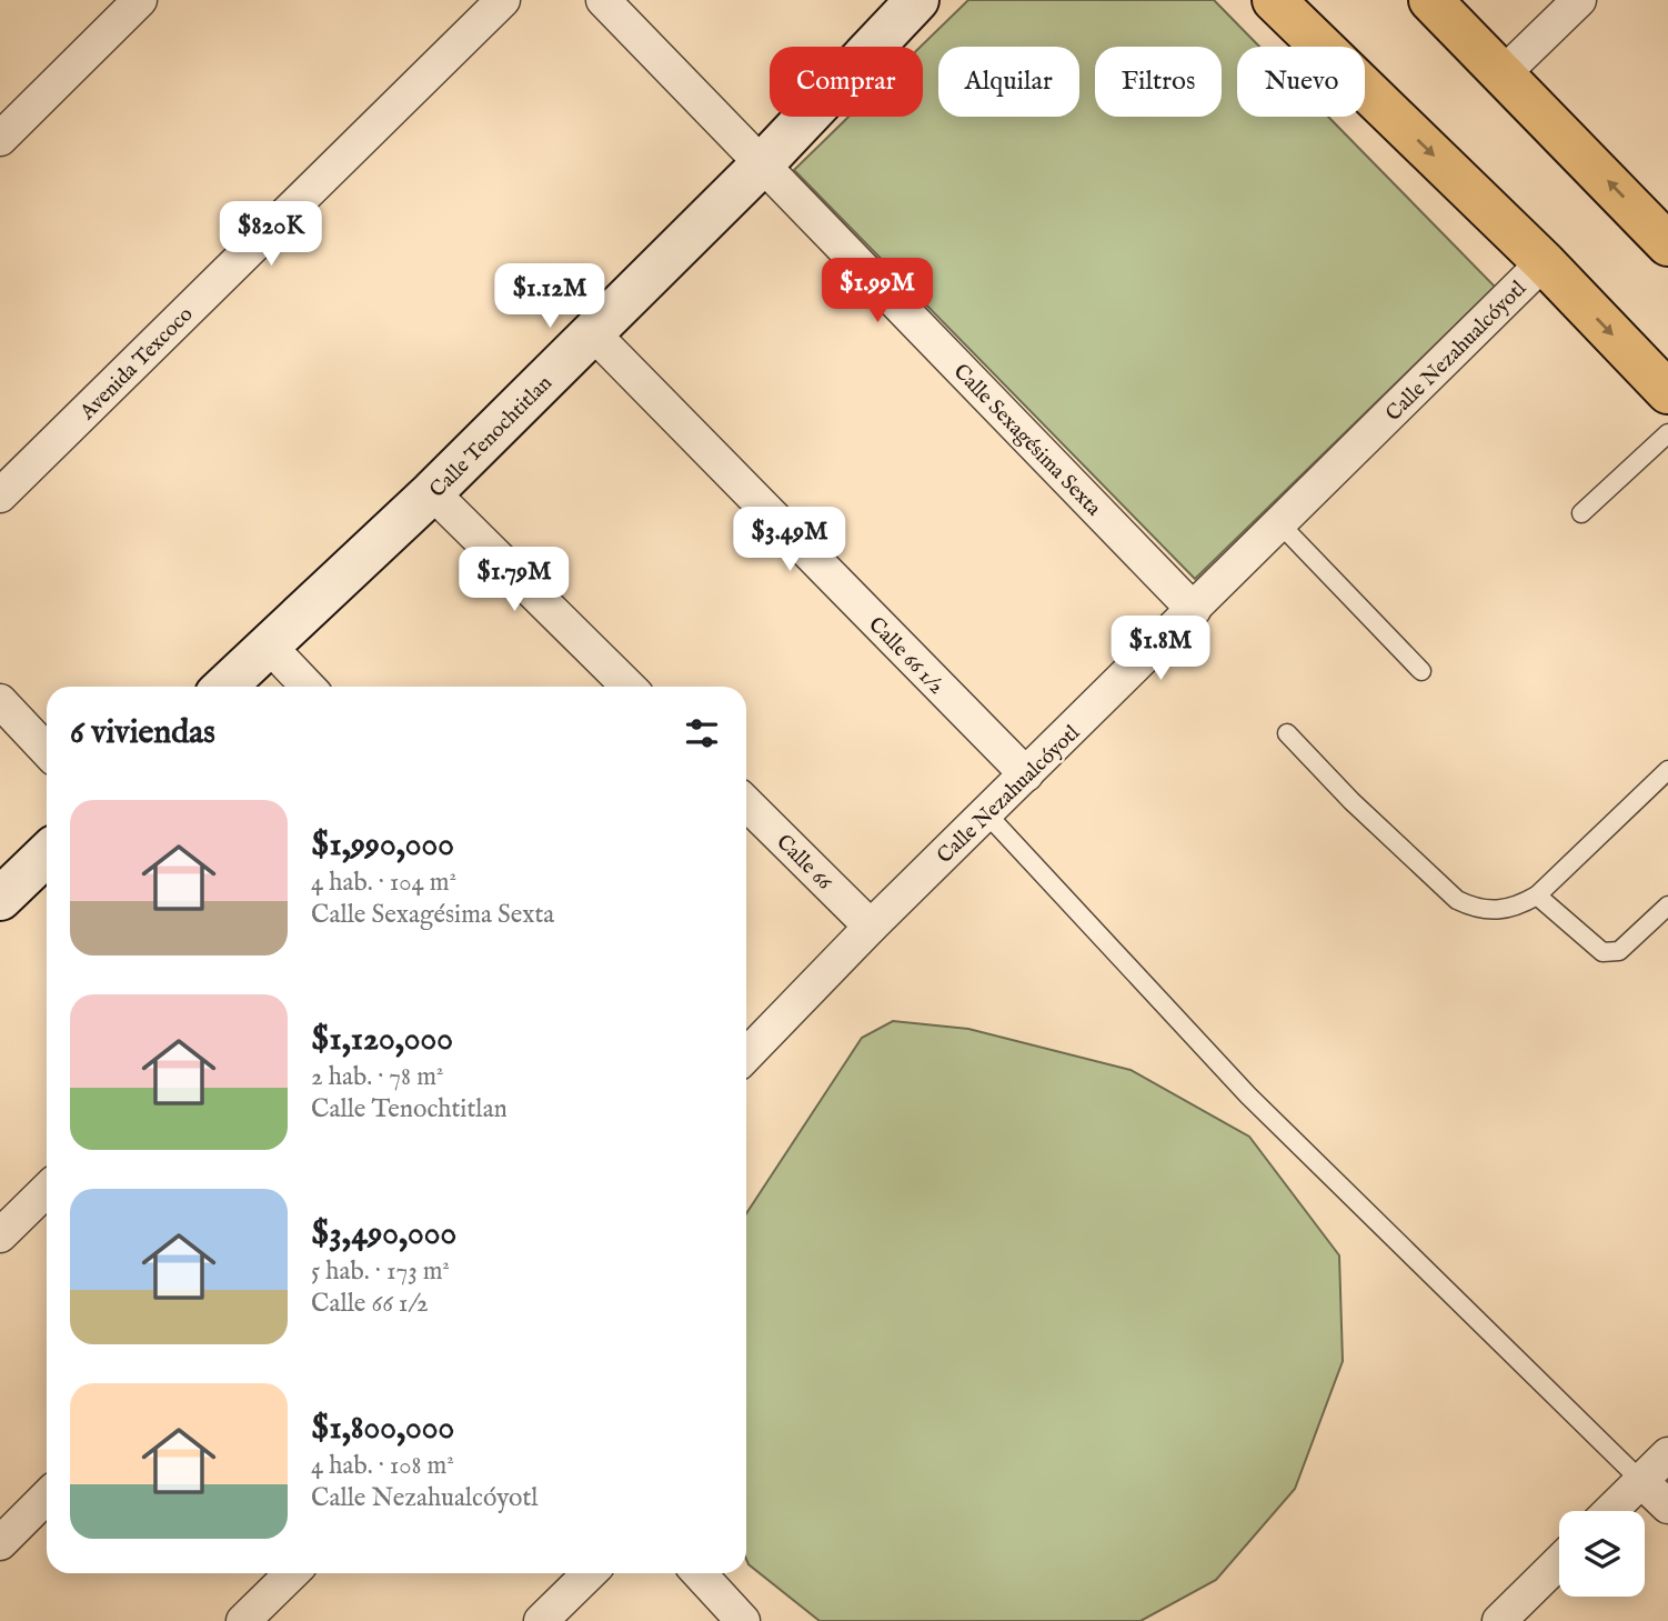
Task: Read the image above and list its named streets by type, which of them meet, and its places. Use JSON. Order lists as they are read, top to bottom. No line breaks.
{"streets":{"main road":["Calle Tenochtitlan"],"street":["Calle Nezahualcóyotl","Avenida Texcoco","Calle Sexagésima Sexta","Calle 66 1/2","Calle 66"]},"crossings":[["Calle Nezahualcóyotl","Calle Sexagésima Sexta"],["Calle Nezahualcóyotl","Calle 66 1/2"],["Calle Nezahualcóyotl","Calle 66"],["Calle Tenochtitlan","Calle Sexagésima Sexta"],["Calle Tenochtitlan","Calle 66 1/2"]],"page":{"chip":["Comprar","Alquilar","Filtros","Nuevo"],"price":["$820K","$1.99M","$1.12M","$3.49M","$1.79M","$1.8M"],"heading":"6 viviendas","list":[{"name":"$1,990,000","note":"4 hab. · 104 m² · Calle Sexagésima Sexta"},{"name":"$1,120,000","note":"2 hab. · 78 m² · Calle Tenochtitlan"},{"name":"$3,490,000","note":"5 hab. · 173 m² · Calle 66 1/2"},{"name":"$1,800,000","note":"4 hab. · 108 m² · Calle Nezahualcóyotl"}]}}
